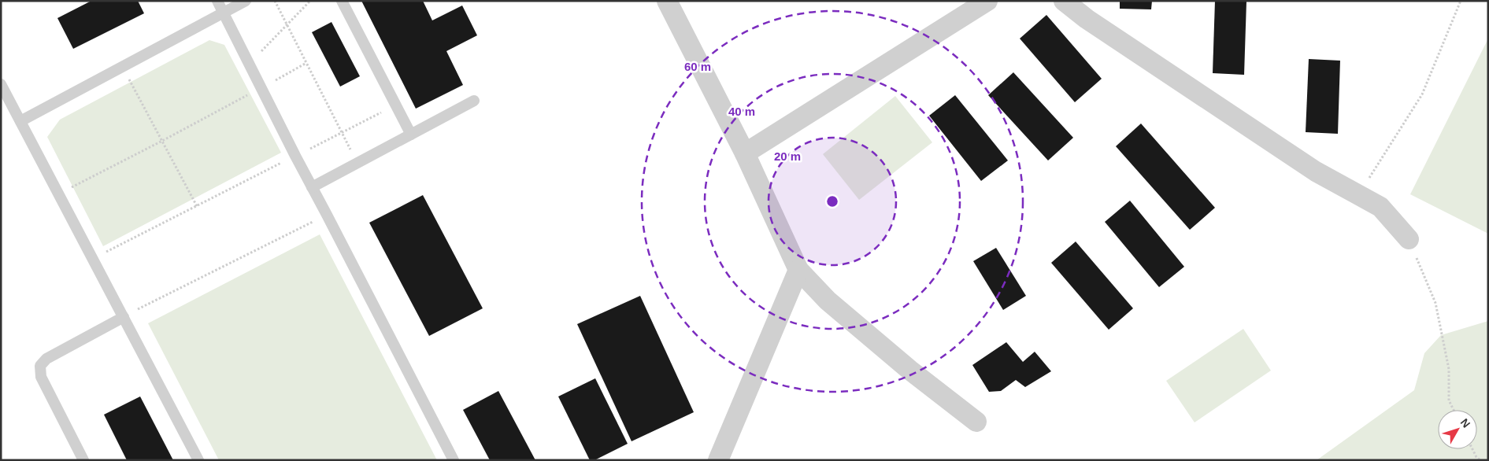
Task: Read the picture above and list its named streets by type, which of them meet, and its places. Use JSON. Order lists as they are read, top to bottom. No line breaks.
{"north":"top right","rings":["60 m","40 m","20 m"]}
